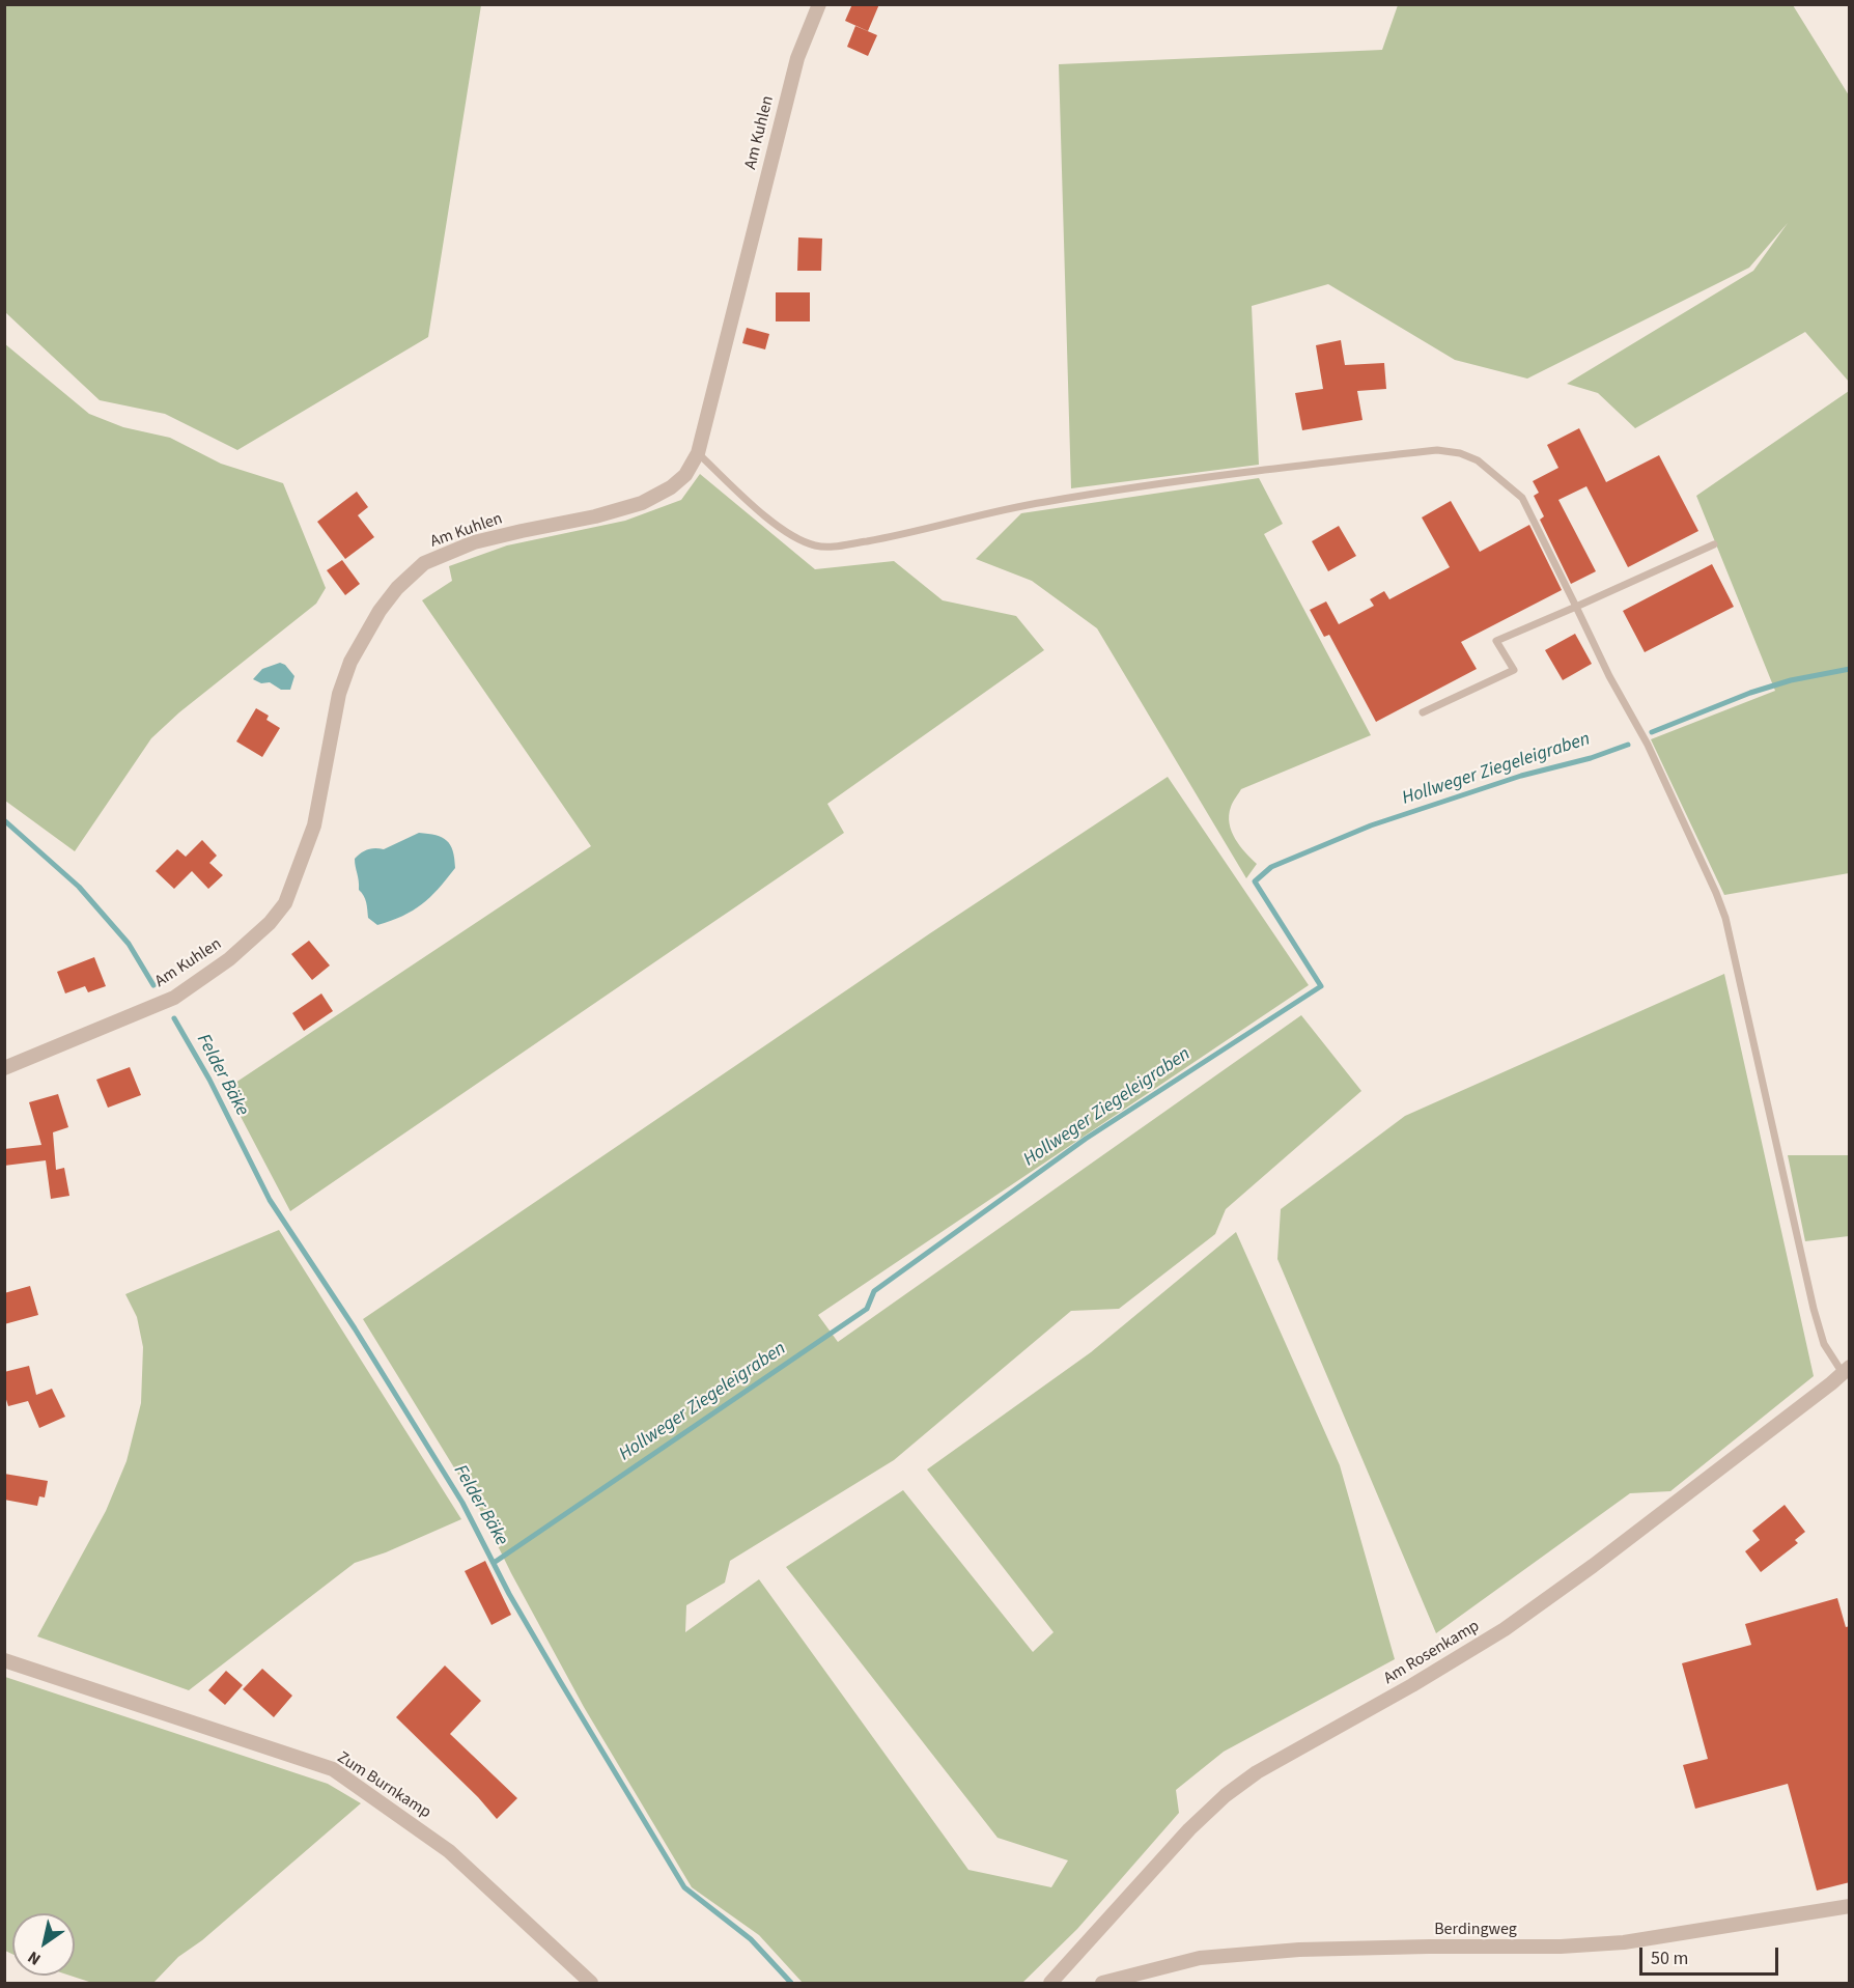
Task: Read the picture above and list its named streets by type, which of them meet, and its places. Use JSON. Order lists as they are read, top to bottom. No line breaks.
{"streets":{"street":["Am Kuhlen","Am Rosenkamp","Zum Burnkamp","Berdingweg"]},"water":["Hollweger Ziegeleigraben","Felder Bäke"],"scale_bar":"50 m","north":"bottom left"}
